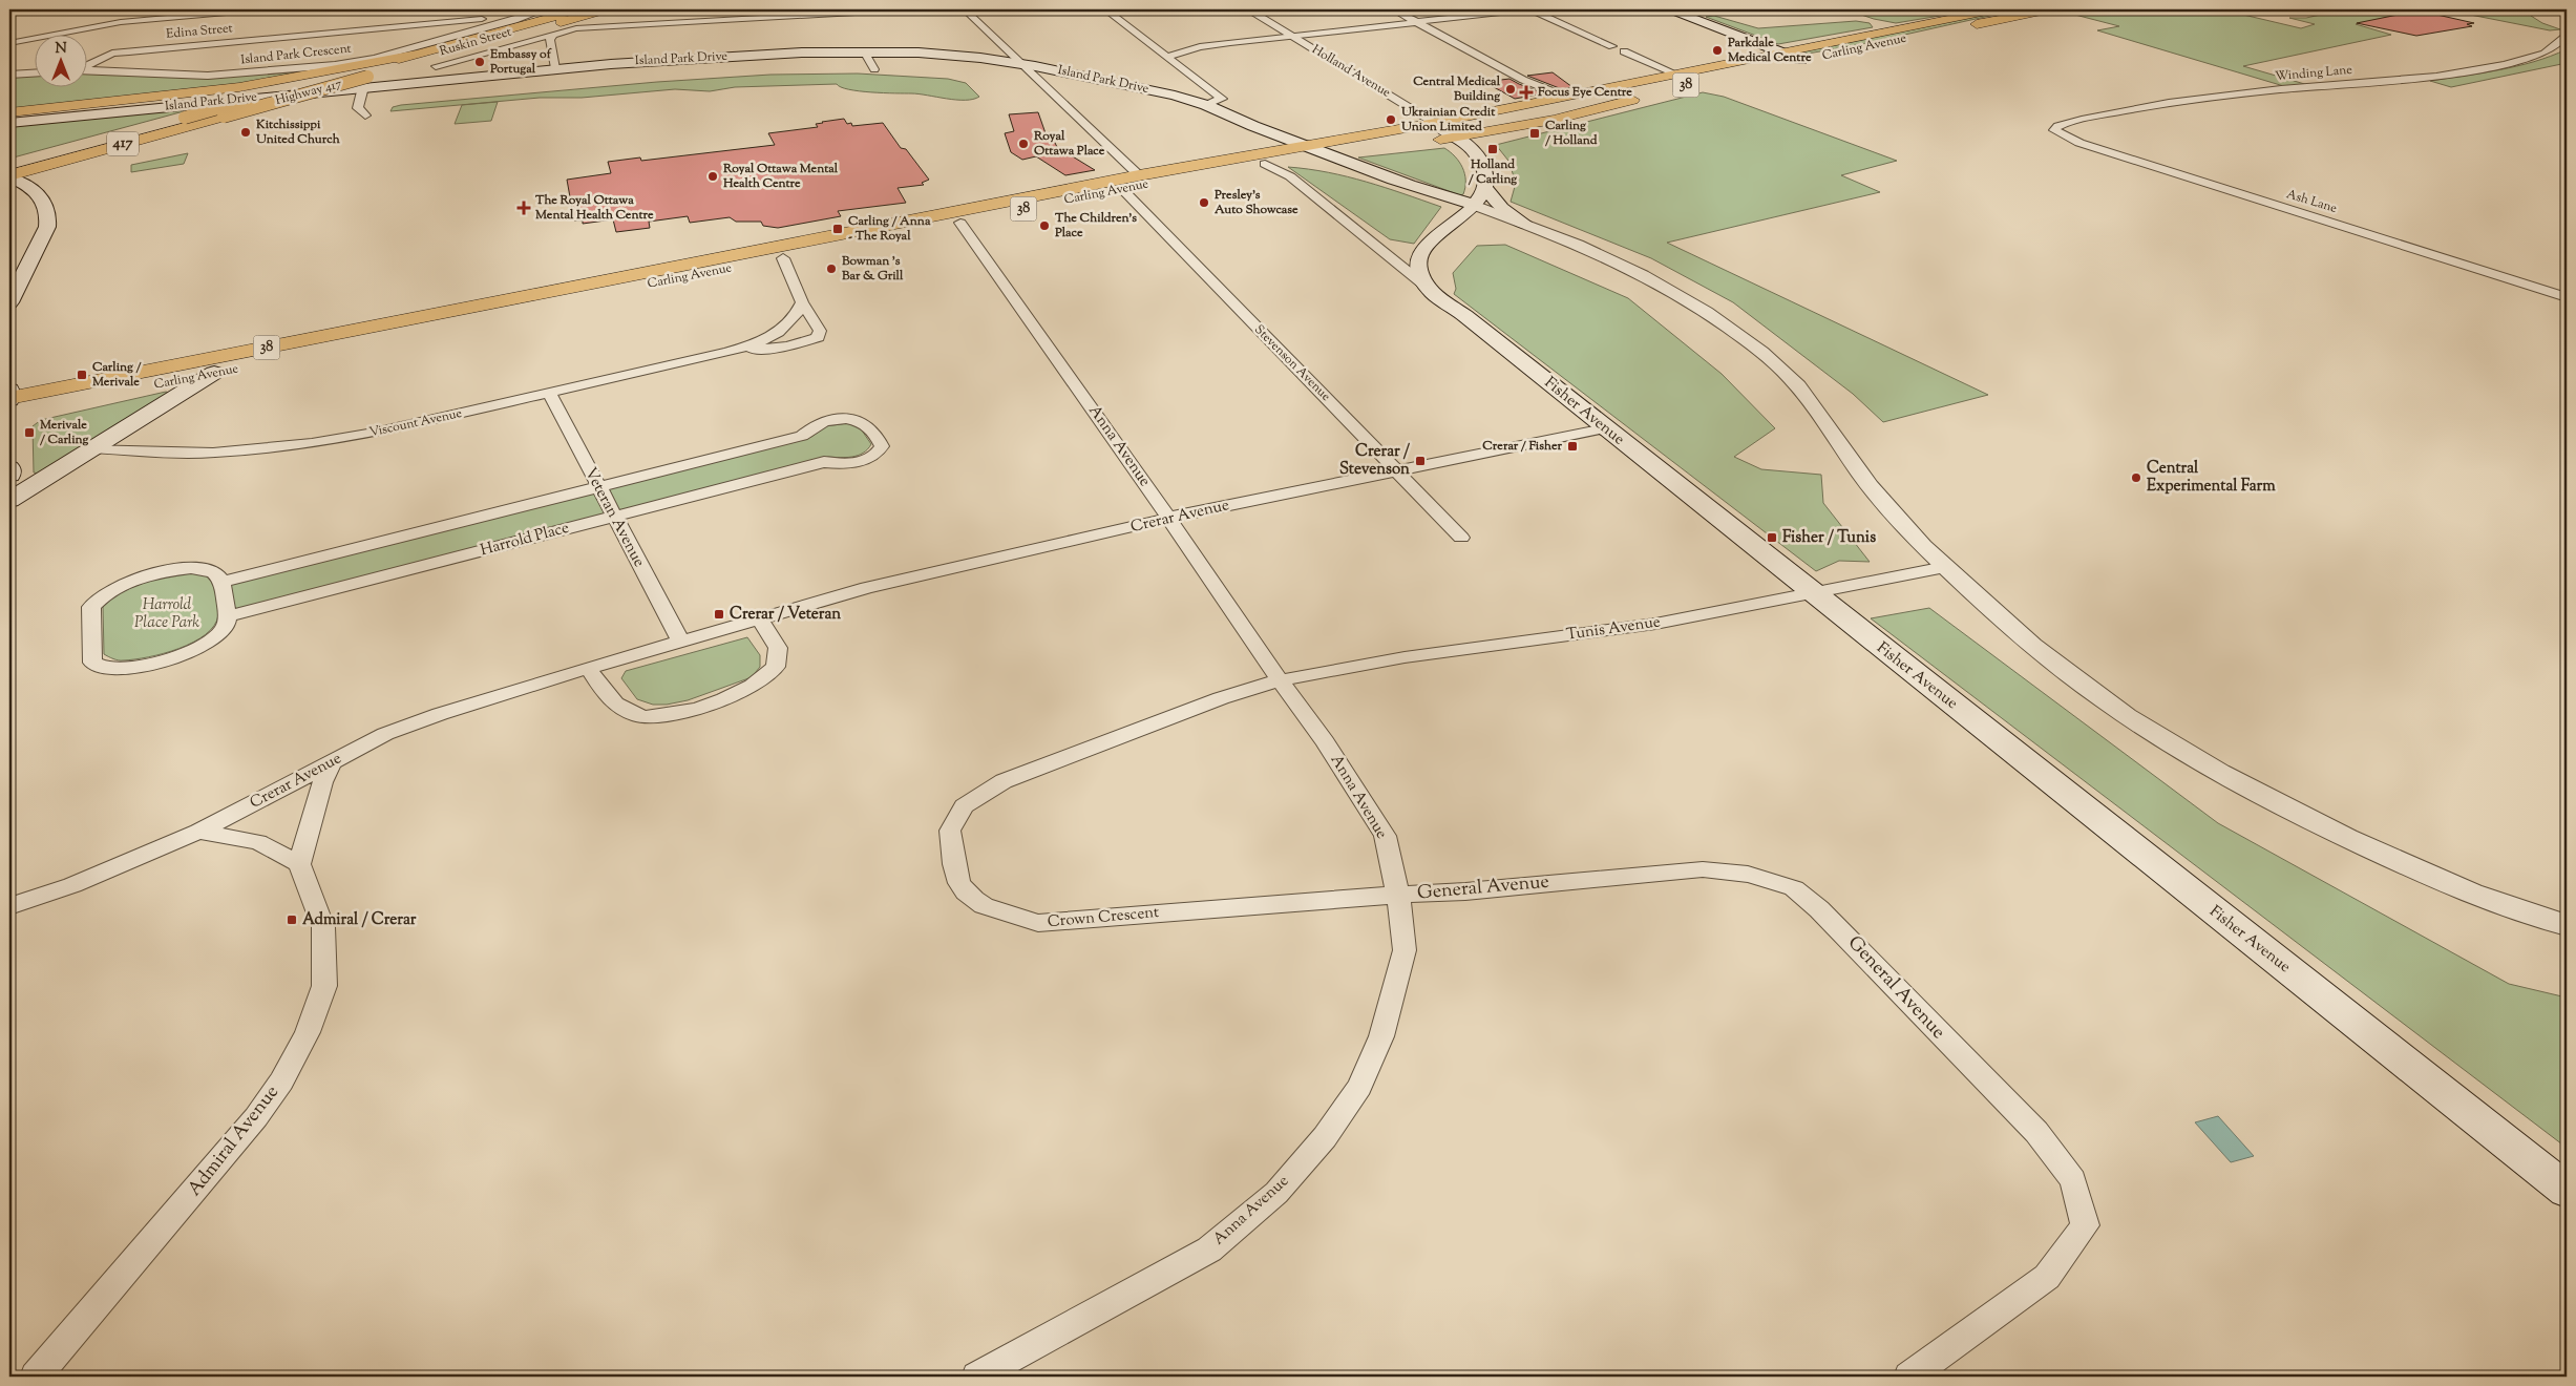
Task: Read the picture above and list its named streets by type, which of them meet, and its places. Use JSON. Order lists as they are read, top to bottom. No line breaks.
{"streets":{"main road":["Carling Avenue","Island Park Drive","Holland Avenue","38","Highway 417","417","Fisher Avenue"],"street":["Edina Street","Ruskin Street","Island Park Crescent","Winding Lane","Ash Lane","Stevenson Avenue","Viscount Avenue","Anna Avenue","Crerar Avenue","Veteran Avenue","Harrold Place","Tunis Avenue","General Avenue","Crown Crescent","Admiral Avenue"]},"crossings":[["Edina Street","Island Park Crescent"],["Carling Avenue","Island Park Drive"],["Carling Avenue","Holland Avenue"],["Carling Avenue","Stevenson Avenue"],["Carling Avenue","Fisher Avenue"],["Carling Avenue","Viscount Avenue"],["Carling Avenue","Anna Avenue"],["Island Park Drive","Highway 417"],["Winding Lane","Ash Lane"],["Highway 417","417"],["Stevenson Avenue","Crerar Avenue"],["Fisher Avenue","Crerar Avenue"],["Fisher Avenue","Tunis Avenue"],["Viscount Avenue","Veteran Avenue"],["Anna Avenue","Crerar Avenue"],["Anna Avenue","Tunis Avenue"],["Anna Avenue","General Avenue"],["Anna Avenue","Crown Crescent"],["Crerar Avenue","Veteran Avenue"],["Veteran Avenue","Harrold Place"],["Tunis Avenue","Crown Crescent"],["General Avenue","Crown Crescent"]],"parks":["Harrold Place Park"],"places":{"other":["Parkdale Medical Centre","Embassy of Portugal","Central Medical Building","Ukrainian Credit Union Limited","Kitchissippi United Church","Royal Ottawa Place","Royal Ottawa Mental Health Centre","Presley's Auto Showcase","The Children's Place","Bowman 's Bar & Grill","Central Experimental Farm"],"health":["Focus Eye Centre","The Royal Ottawa Mental Health Centre"],"transit":["Carling / Holland","Holland / Carling","Carling / Anna - The Royal","Carling / Merivale","Merivale / Carling","Crerar / Fisher","Crerar / Stevenson","Fisher / Tunis","Crerar / Veteran","Admiral / Crerar"]},"north":"top"}
